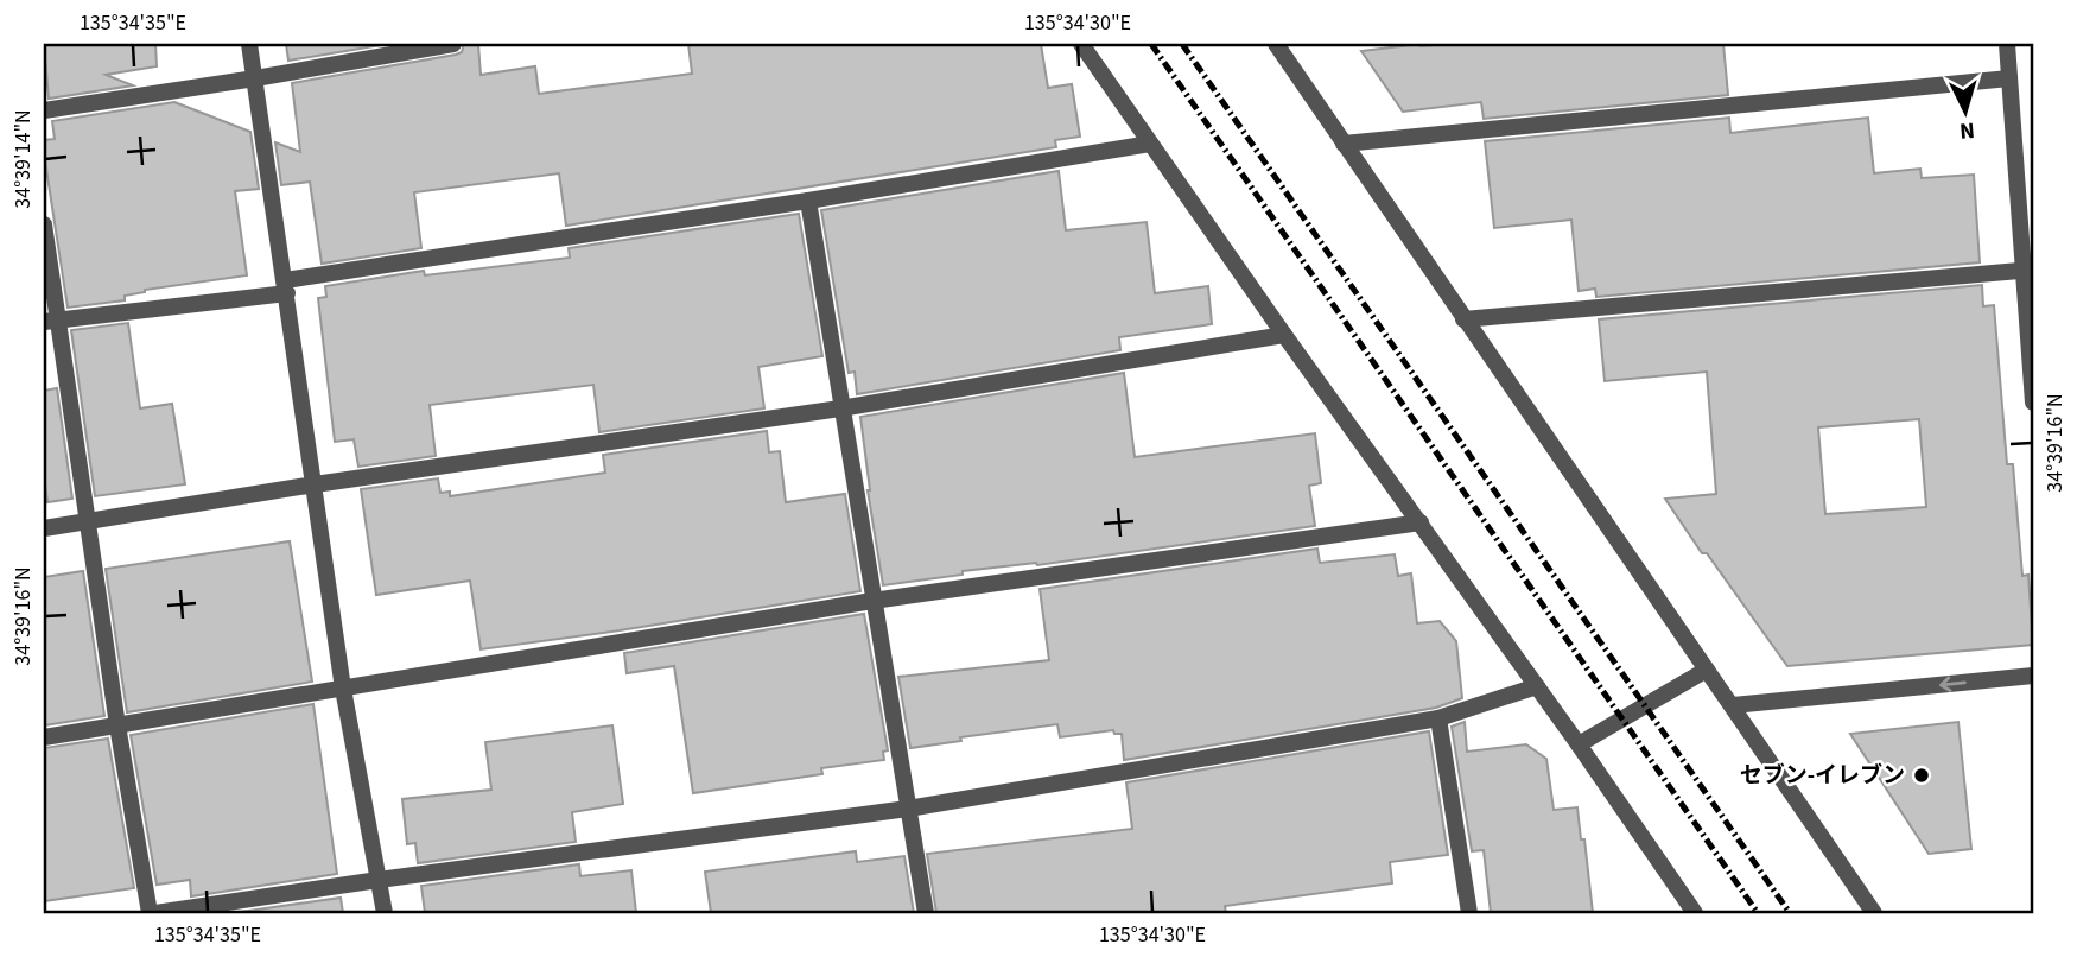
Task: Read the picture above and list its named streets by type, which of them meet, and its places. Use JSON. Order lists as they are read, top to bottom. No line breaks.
{"places":["セブン-イレブン"],"north":"bottom","coordinates":["135°34'35\"E","135°34'30\"E","34°39'14\"N","34°39'16\"N"]}
